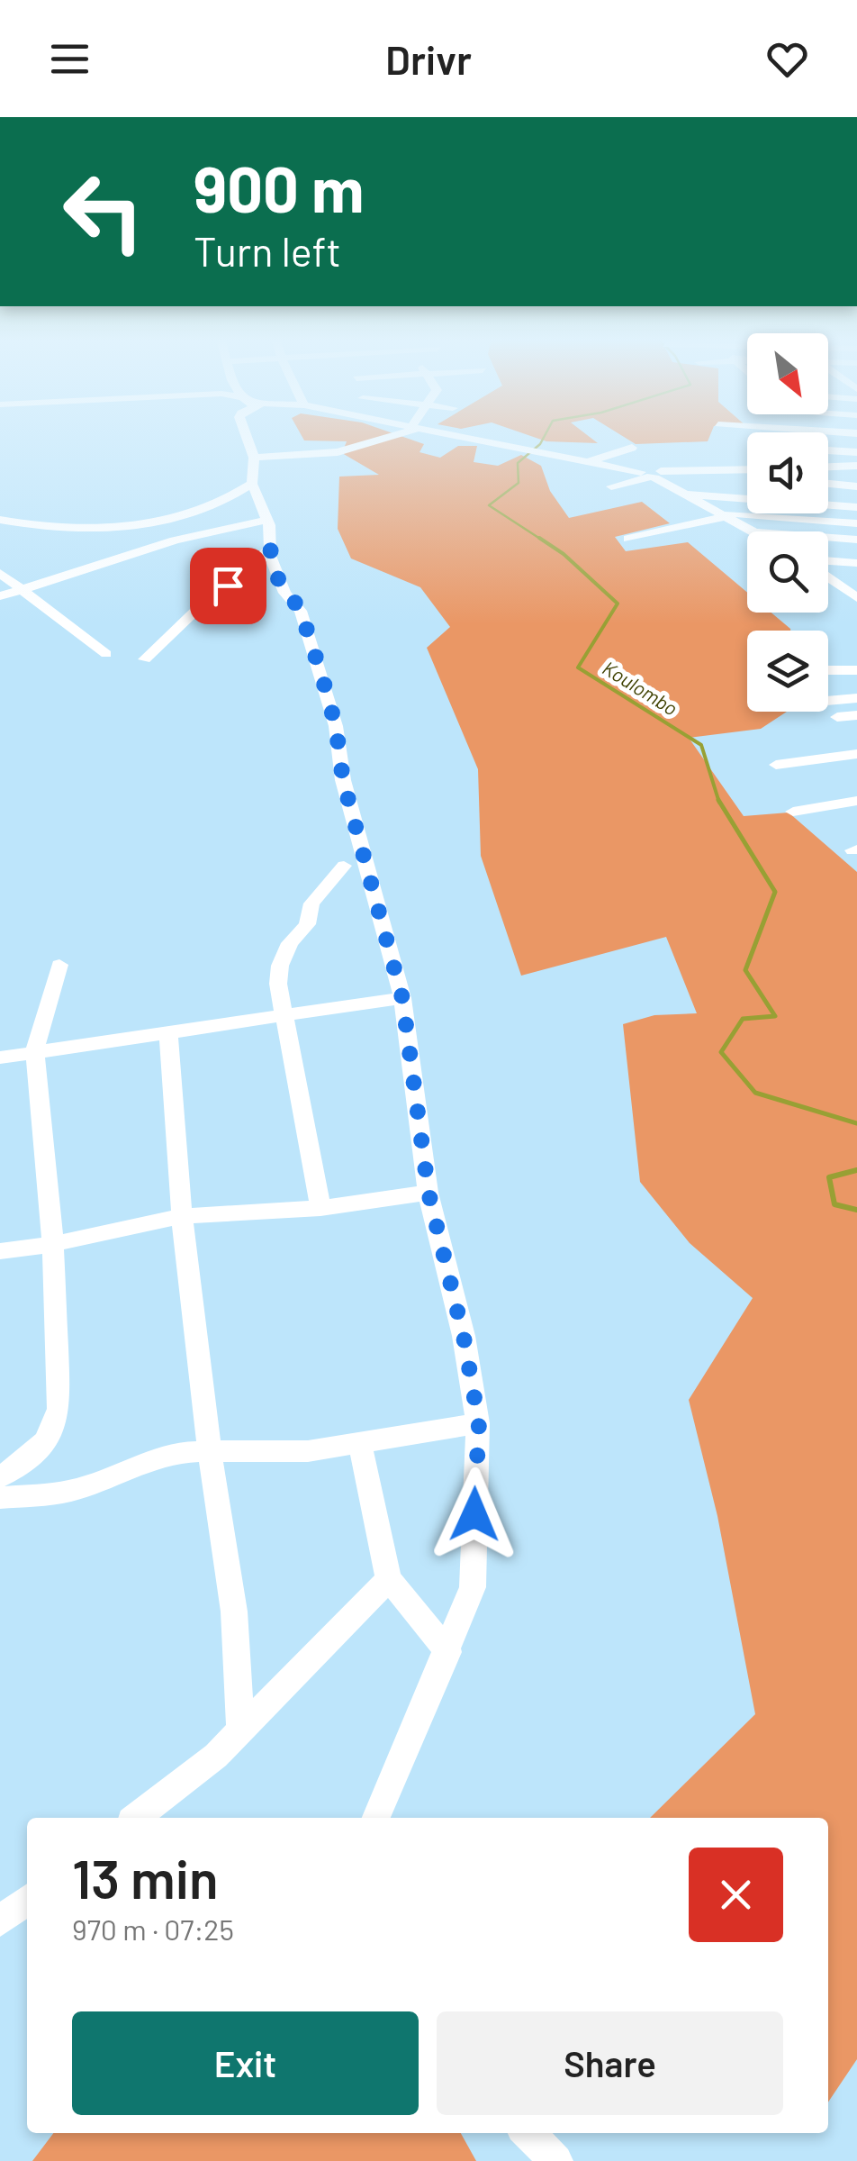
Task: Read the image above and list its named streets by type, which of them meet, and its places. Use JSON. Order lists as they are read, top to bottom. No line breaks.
{"water":["Koulombo"],"north":"bottom right","page":{"header":"Drivr","turn":["900 m","Turn left"],"heading":["13 min","970 m · 07:25"],"buttons":["Exit","Share"]}}
